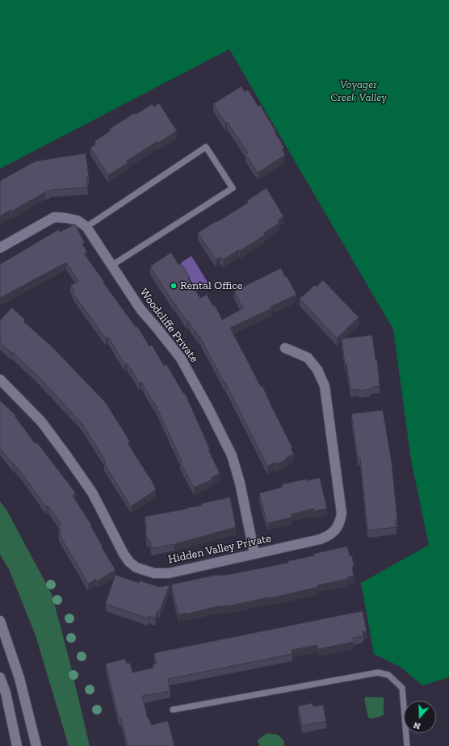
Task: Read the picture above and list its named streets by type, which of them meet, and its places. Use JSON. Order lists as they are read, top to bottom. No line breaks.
{"streets":{"street":["Woodcliffe Private","Hidden Valley Private"]},"crossings":[["Woodcliffe Private","Hidden Valley Private"]],"parks":["Voyager Creek Valley"],"places":["Rental Office"],"north":"bottom"}
